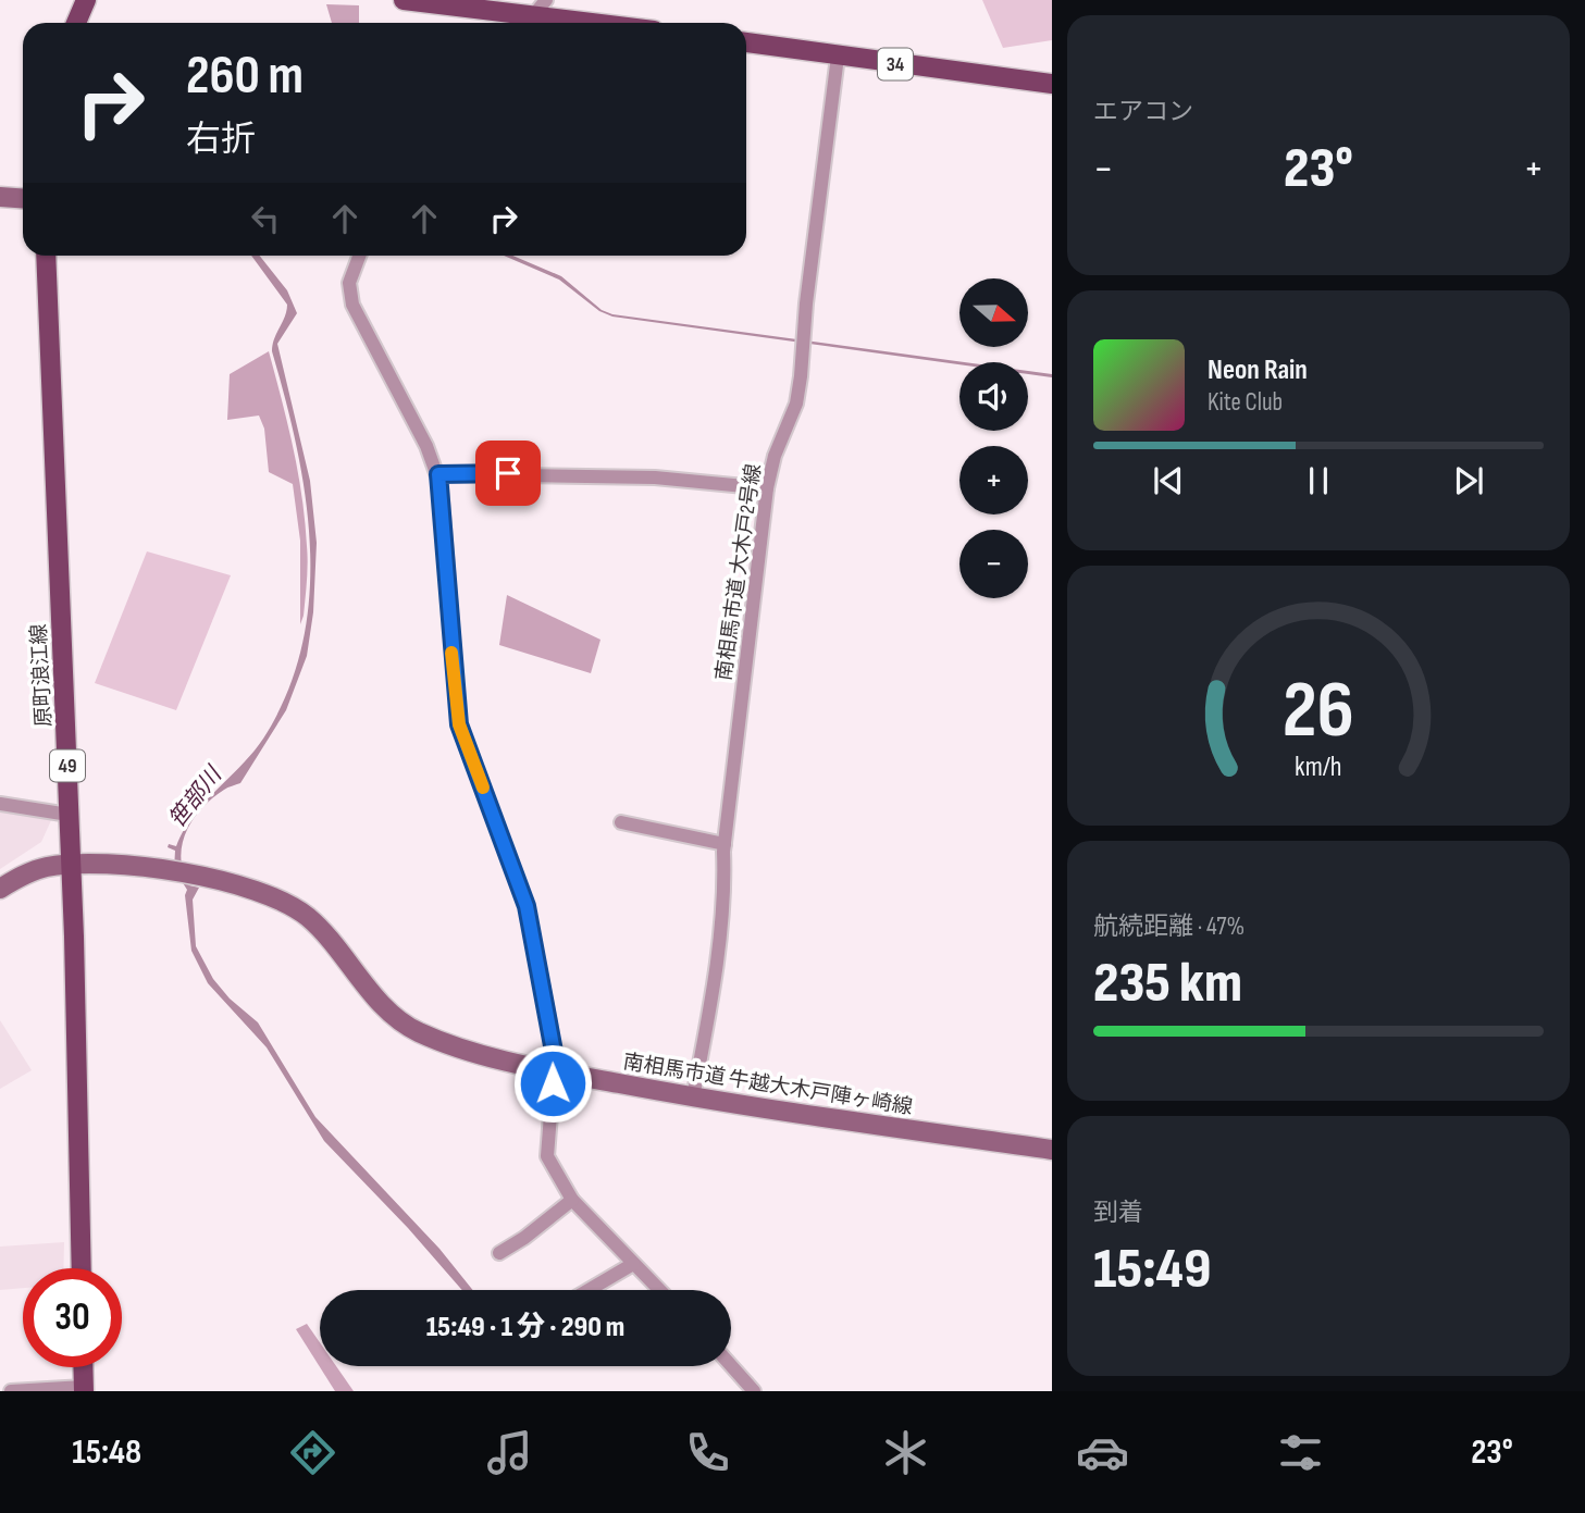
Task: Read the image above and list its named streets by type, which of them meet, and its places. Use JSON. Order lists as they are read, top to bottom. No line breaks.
{"streets":{"main road":["34","原町浪江線","49"],"street":["南相馬市道 大木戸2号線","南相馬市道 牛越大木戸陣ヶ崎線"]},"crossings":[["34","南相馬市道 大木戸2号線"],["南相馬市道 大木戸2号線","南相馬市道 牛越大木戸陣ヶ崎線"],["原町浪江線","南相馬市道 牛越大木戸陣ヶ崎線"]],"water":["笹部川"],"north":"right","page":{"tile":["エアコン",["航続距離 · 47%","235 km"],["到着","15:49"]],"turn":["260 m","右折"],"heat":["−","23°","+"],"map_buttons":["+","−"],"song":["Neon Rain","Kite Club"],"limit":"30","trip":"15:49 · 1 分 · 290 m","tabs":["15:48","23°"],"gauge":["26","km/h"]}}
